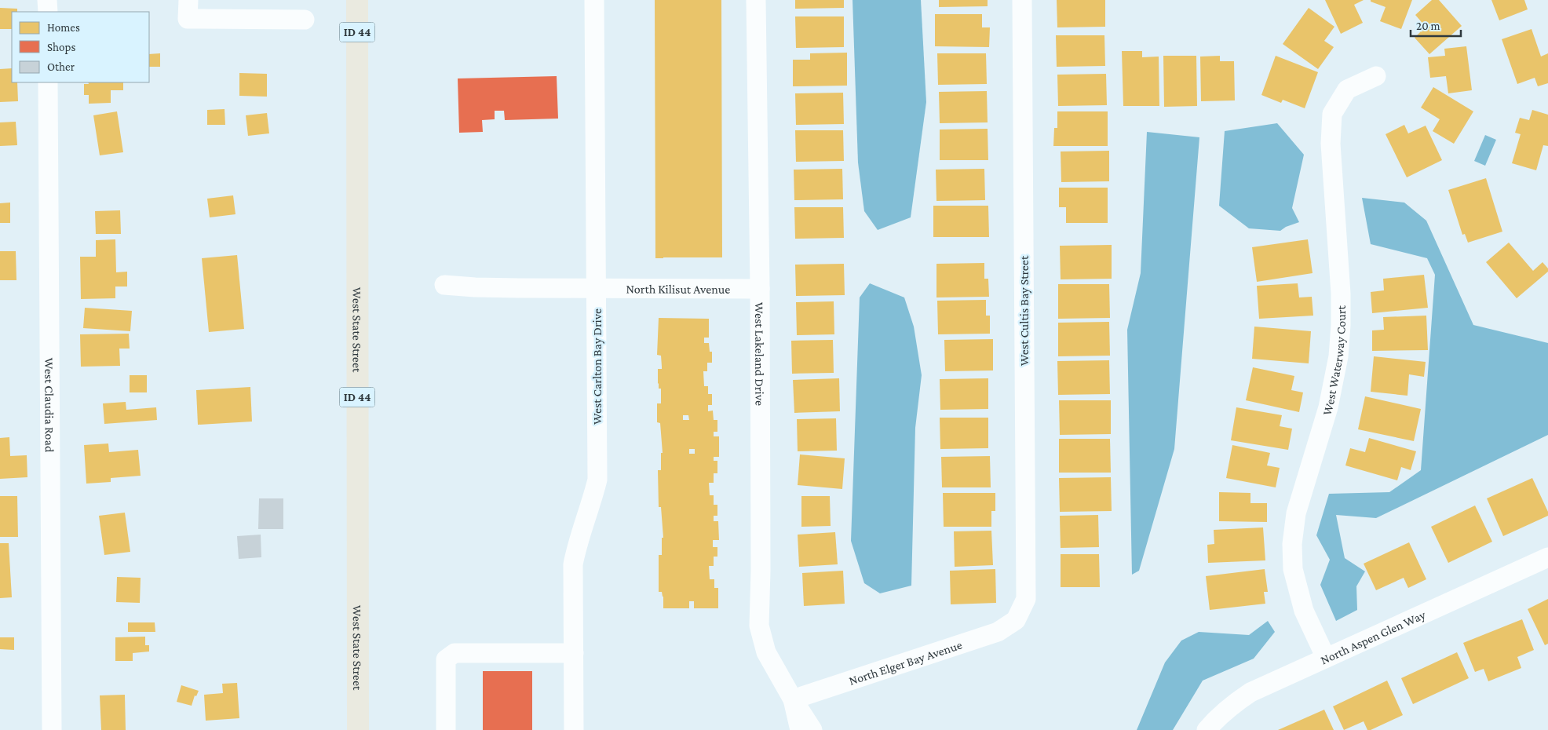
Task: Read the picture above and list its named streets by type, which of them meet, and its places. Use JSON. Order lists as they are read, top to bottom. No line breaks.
{"streets":{"main road":["ID 44","West State Street"],"street":["North Kilisut Avenue","West Cultis Bay Street","West Lakeland Drive","West Waterway Court","West Carlton Bay Drive","West Claudia Road","North Aspen Glen Way","North Elger Bay Avenue"]},"crossings":[["North Kilisut Avenue","West Lakeland Drive"],["North Kilisut Avenue","West Carlton Bay Drive"],["West Cultis Bay Street","North Elger Bay Avenue"],["West Lakeland Drive","North Elger Bay Avenue"],["West Waterway Court","North Aspen Glen Way"]],"legend":["Homes","Shops","Other"],"scale_bar":"20 m"}
